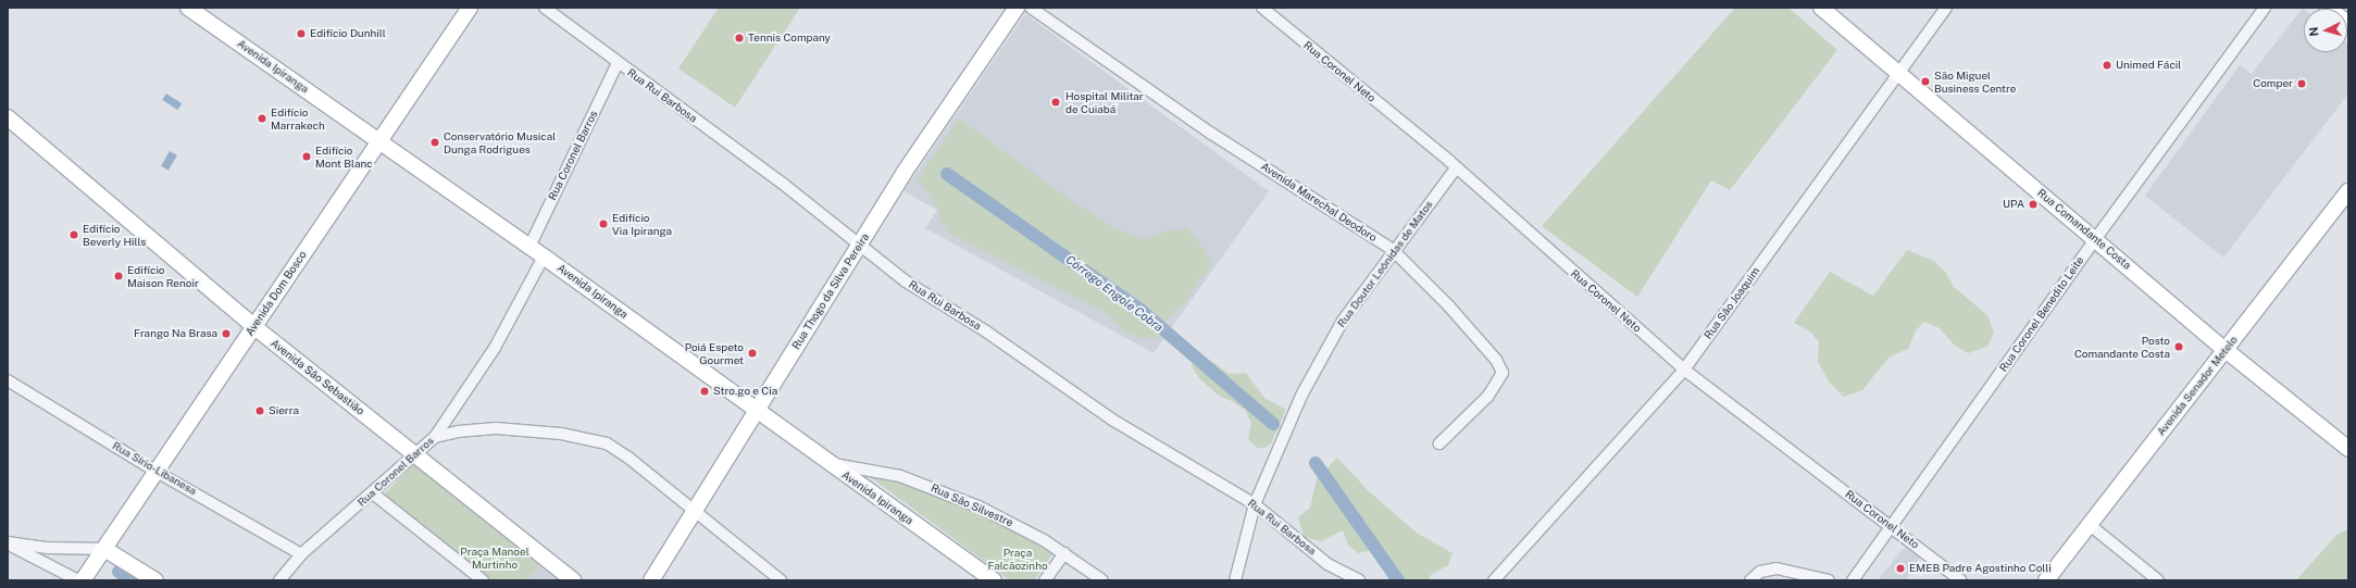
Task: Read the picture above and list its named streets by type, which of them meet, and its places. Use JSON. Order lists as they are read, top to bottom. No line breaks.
{"streets":{"street":["Avenida Ipiranga","Rua Coronel Neto","Rua Rui Barbosa","Rua Coronel Barros","Avenida Marechal Deodoro","Rua Comandante Costa","Rua Doutor Leônidas de Matos","Rua Thogo da Silva Pereira","Avenida Dom Bosco","Rua São Joaquim","Rua Coronel Benedito Leite","Avenida São Sebastião","Avenida Senador Metelo","Rua Sírio-Libanesa","Rua São Silvestre"]},"crossings":[["Avenida Ipiranga","Rua Coronel Barros"],["Avenida Ipiranga","Rua Thogo da Silva Pereira"],["Avenida Ipiranga","Avenida Dom Bosco"],["Avenida Ipiranga","Rua São Silvestre"],["Rua Coronel Neto","Rua Doutor Leônidas de Matos"],["Rua Coronel Neto","Rua São Joaquim"],["Rua Coronel Neto","Rua Coronel Benedito Leite"],["Rua Rui Barbosa","Rua Coronel Barros"],["Rua Rui Barbosa","Rua Doutor Leônidas de Matos"],["Rua Rui Barbosa","Rua Thogo da Silva Pereira"],["Rua Coronel Barros","Avenida São Sebastião"],["Rua Coronel Barros","Rua Sírio-Libanesa"],["Avenida Marechal Deodoro","Rua Doutor Leônidas de Matos"],["Rua Comandante Costa","Rua São Joaquim"],["Rua Comandante Costa","Rua Coronel Benedito Leite"],["Rua Comandante Costa","Avenida Senador Metelo"],["Avenida Dom Bosco","Avenida São Sebastião"],["Avenida Dom Bosco","Rua Sírio-Libanesa"]],"water":["Córrego Engole Cobra"],"parks":["Praça Manoel Murtinho","Praça Falcãozinho"],"places":["Edifício Dunhill","Tennis Company","Unimed Fácil","São Miguel Business Centre","Comper","Hospital Militar de Cuiabá","Edifício Marrakech","Conservatório Musical Dunga Rodrigues","Edifício Mont Blanc","UPA","Edifício Via Ipiranga","Edifício Beverly Hills","Edifício Maison Renoir","Frango Na Brasa","Posto Comandante Costa","Poiá Espeto Gourmet","Stro.go e Cia","Sierra","EMEB Padre Agostinho Colli"],"north":"left"}
